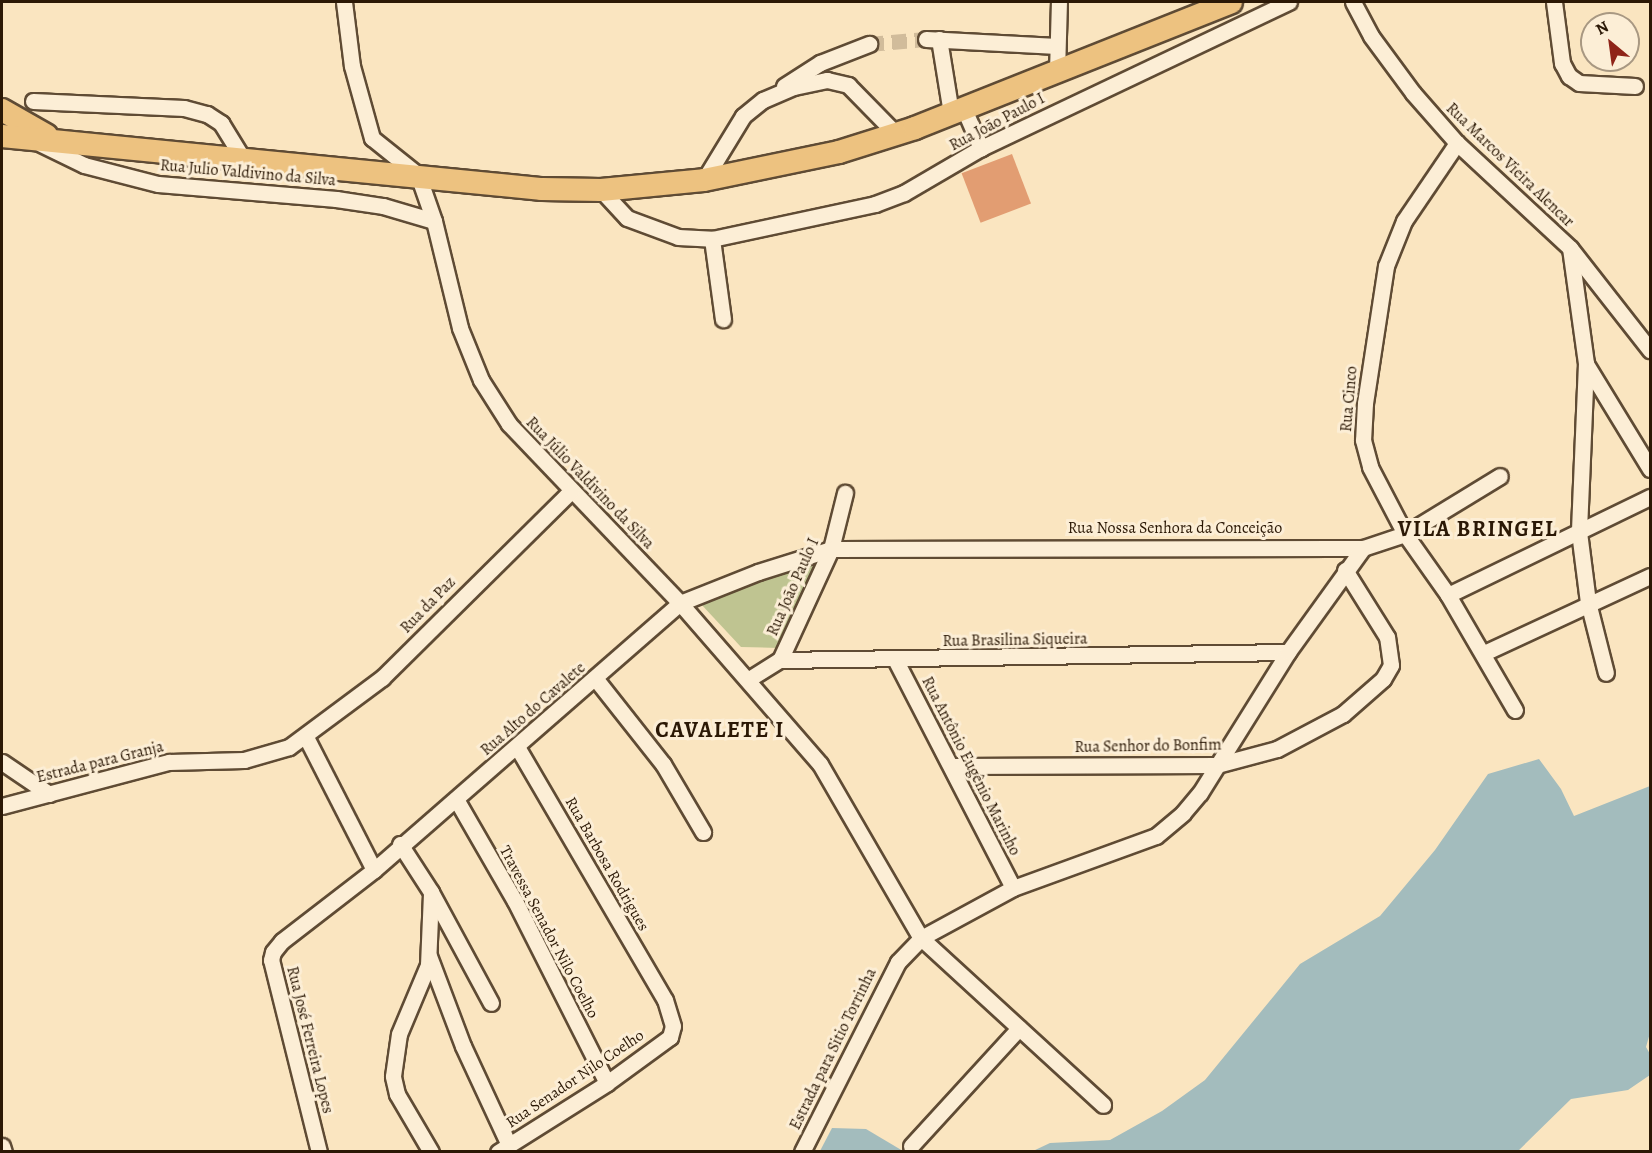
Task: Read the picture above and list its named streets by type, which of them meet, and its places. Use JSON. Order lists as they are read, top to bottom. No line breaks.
{"streets":{"street":["Rua João Paulo I","Rua Marcos Vieira Alencar","Rua Julio Valdivino da Silva","Rua Cinco","Rua Júlio Valdivino da Silva","Rua Nossa Senhora da Conceição","Rua da Paz","Rua Brasilina Siqueira","Rua Alto do Cavalete","Rua Senhor do Bonfim","Estrada para Granja","Rua Antônio Eugênio Marinho","Rua Barbosa Rodrigues","Travessa Senador Nilo Coelho","Rua José Ferreira Lopes","Estrada para Sitio Torrinha","Rua Senador Nilo Coelho"]},"crossings":[["Rua João Paulo I","Rua Nossa Senhora da Conceição"],["Rua João Paulo I","Rua Brasilina Siqueira"],["Rua João Paulo I","Rua Alto do Cavalete"],["Rua Marcos Vieira Alencar","Rua Cinco"],["Rua Julio Valdivino da Silva","Rua Júlio Valdivino da Silva"],["Rua Cinco","Rua Nossa Senhora da Conceição"],["Rua Júlio Valdivino da Silva","Rua da Paz"],["Rua Júlio Valdivino da Silva","Rua Alto do Cavalete"],["Rua Júlio Valdivino da Silva","Estrada para Sitio Torrinha"],["Rua Nossa Senhora da Conceição","Rua Alto do Cavalete"],["Rua da Paz","Estrada para Granja"],["Rua Brasilina Siqueira","Rua Antônio Eugênio Marinho"],["Rua Alto do Cavalete","Rua Barbosa Rodrigues"],["Rua Alto do Cavalete","Travessa Senador Nilo Coelho"],["Rua Alto do Cavalete","Rua José Ferreira Lopes"],["Rua Senhor do Bonfim","Rua Antônio Eugênio Marinho"],["Rua Barbosa Rodrigues","Rua Senador Nilo Coelho"],["Travessa Senador Nilo Coelho","Rua Senador Nilo Coelho"]],"districts":["VILA BRINGEL","CAVALETE I"],"north":"top left"}
